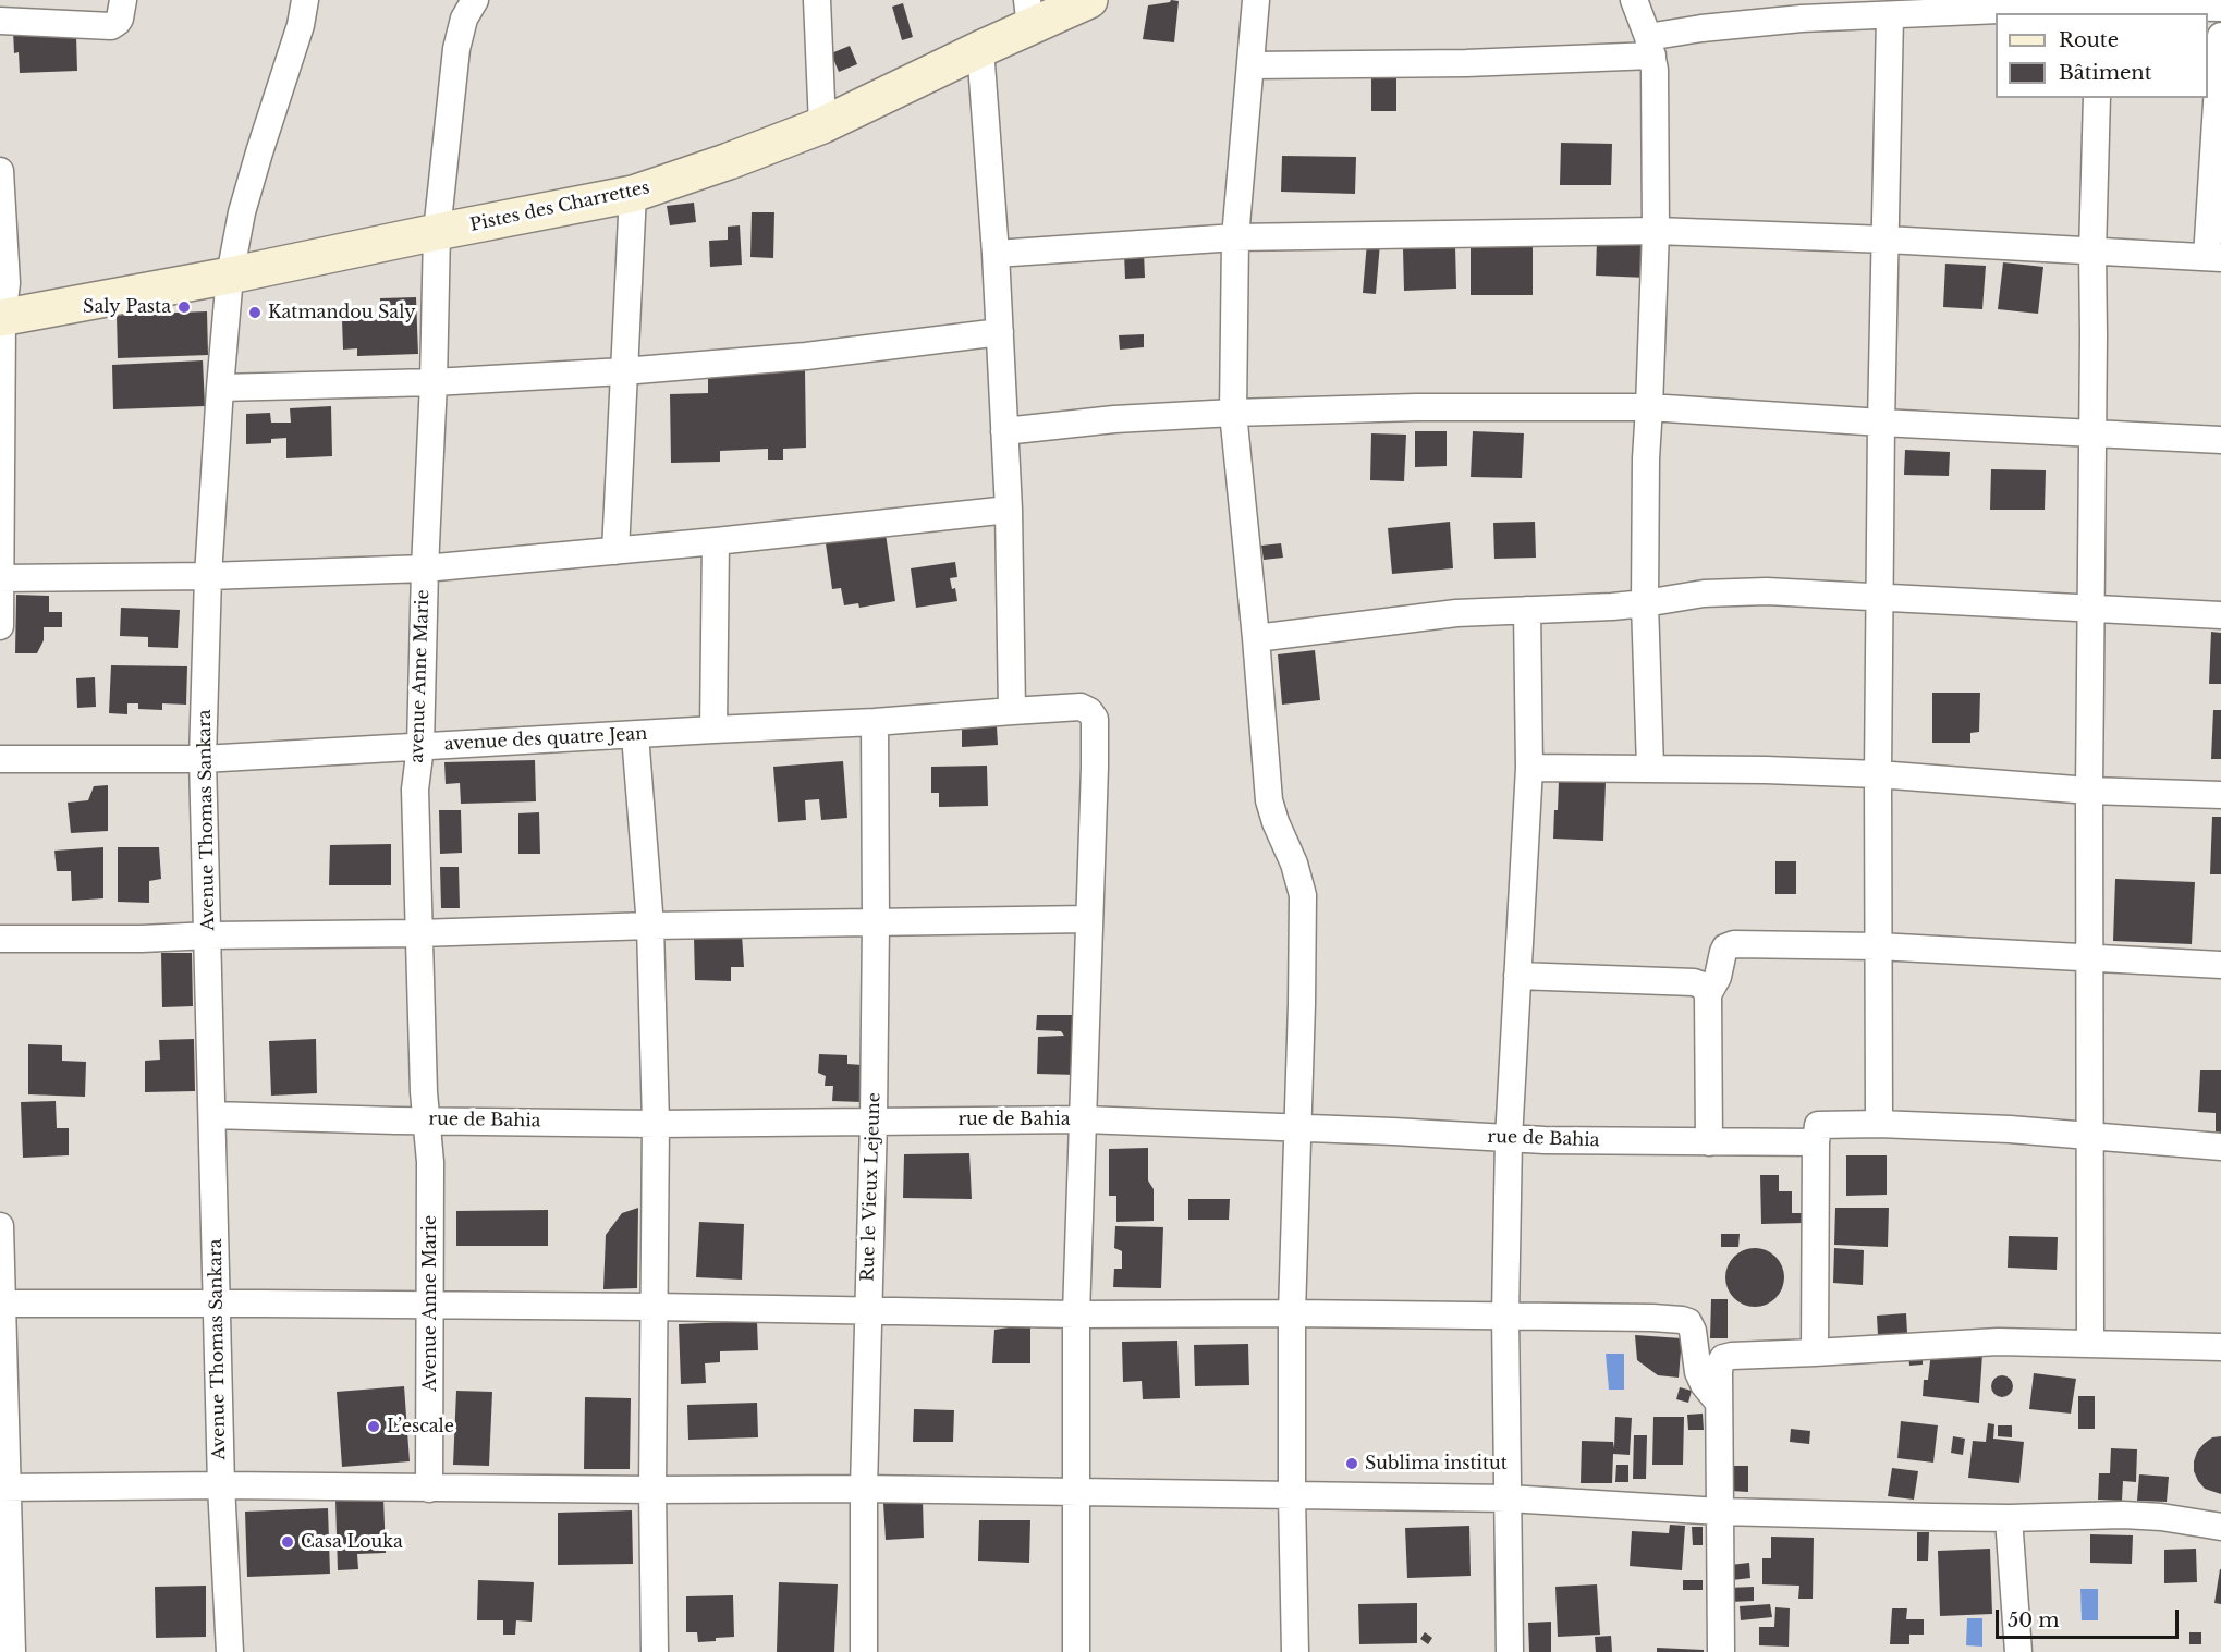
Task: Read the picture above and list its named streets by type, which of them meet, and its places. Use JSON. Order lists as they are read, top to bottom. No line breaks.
{"streets":{"main road":["Pistes des Charrettes"],"street":["avenue Anne Marie","avenue des quatre Jean","Avenue Thomas Sankara","rue de Bahia","Rue le Vieux Lejeune","Avenue Anne Marie"]},"crossings":[["Pistes des Charrettes","avenue Anne Marie"],["Pistes des Charrettes","Avenue Thomas Sankara"],["avenue Anne Marie","avenue des quatre Jean"],["avenue Anne Marie","rue de Bahia"],["avenue Anne Marie","Avenue Anne Marie"],["avenue des quatre Jean","Avenue Thomas Sankara"],["avenue des quatre Jean","Rue le Vieux Lejeune"],["Avenue Thomas Sankara","rue de Bahia"],["rue de Bahia","Rue le Vieux Lejeune"],["rue de Bahia","Avenue Anne Marie"]],"places":["Saly Pasta","Katmandou Saly","L’escale","Sublima institut","Casa Louka"],"legend":["Route","Bâtiment"],"scale_bar":"50 m"}
